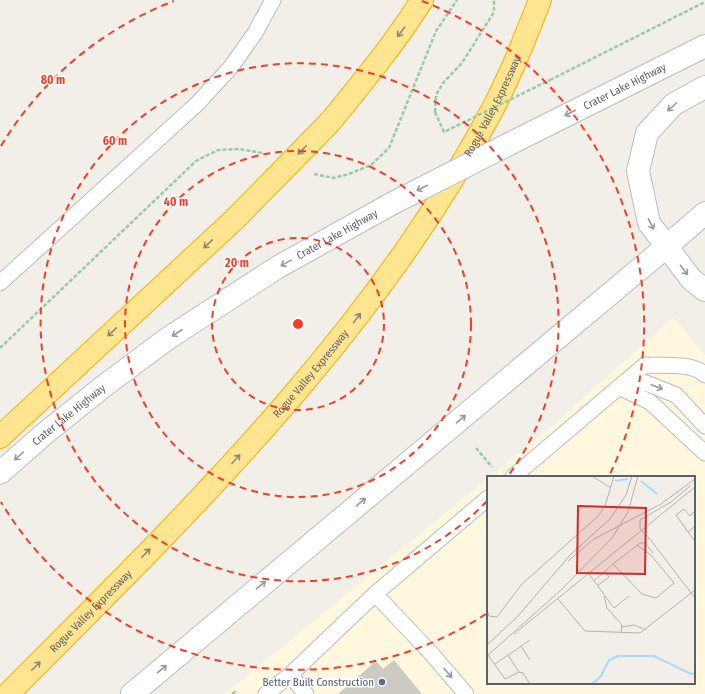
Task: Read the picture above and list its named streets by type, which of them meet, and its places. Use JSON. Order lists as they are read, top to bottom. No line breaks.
{"streets":{"highway":["Rogue Valley Expressway"],"main road":["Crater Lake Highway"]},"one_way":["Crater Lake Highway"],"places":["Better Built Construction"],"rings":["80 m","60 m","40 m","20 m"]}
